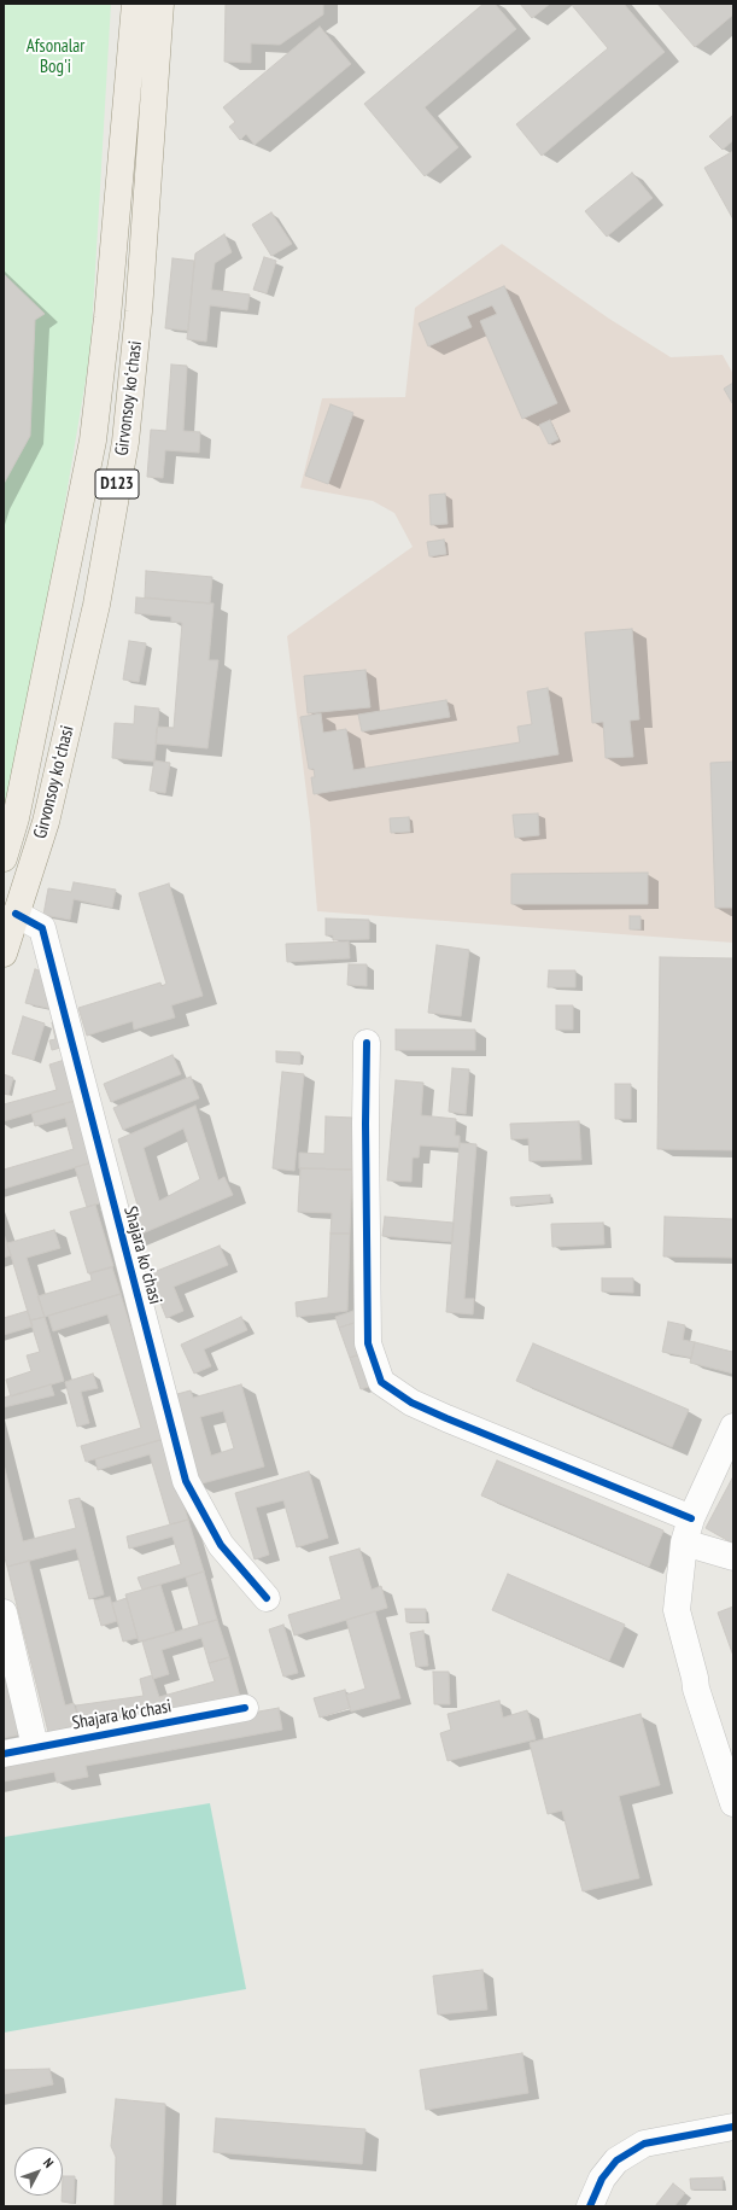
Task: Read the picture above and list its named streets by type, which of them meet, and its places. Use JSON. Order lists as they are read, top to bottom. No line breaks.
{"streets":{"main road":["Girvonsoy koʻchasi","D123"],"street":["Shajara koʻchasi"]},"crossings":[["Girvonsoy koʻchasi","Shajara koʻchasi"]],"parks":["Afsonalar Bog'i"],"north":"top right"}
